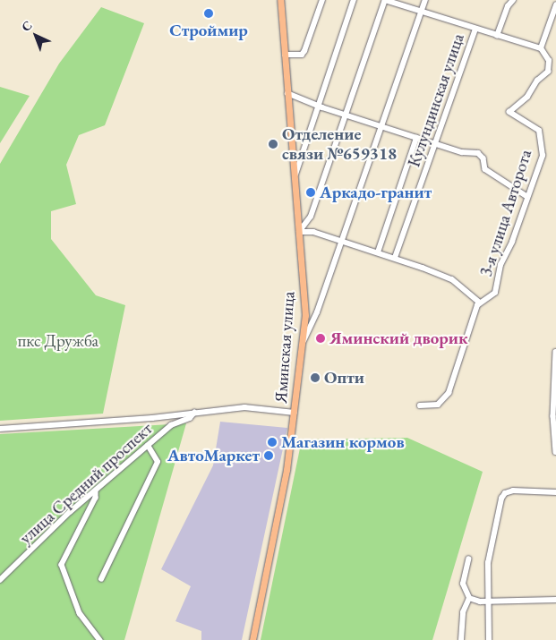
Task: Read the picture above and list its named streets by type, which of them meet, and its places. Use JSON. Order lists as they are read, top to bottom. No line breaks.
{"streets":{"main road":["Яминская улица"],"street":["Кулундинская улица","3-я улица Авторота","улица Средний проспект"]},"parks":["пкс Дружба"],"places":["Строймир","Отделение связи №659318","Аркадо-гранит","Яминский дворик","Опти","Магазин кормов","АвтоМаркет"],"north":"top left"}
